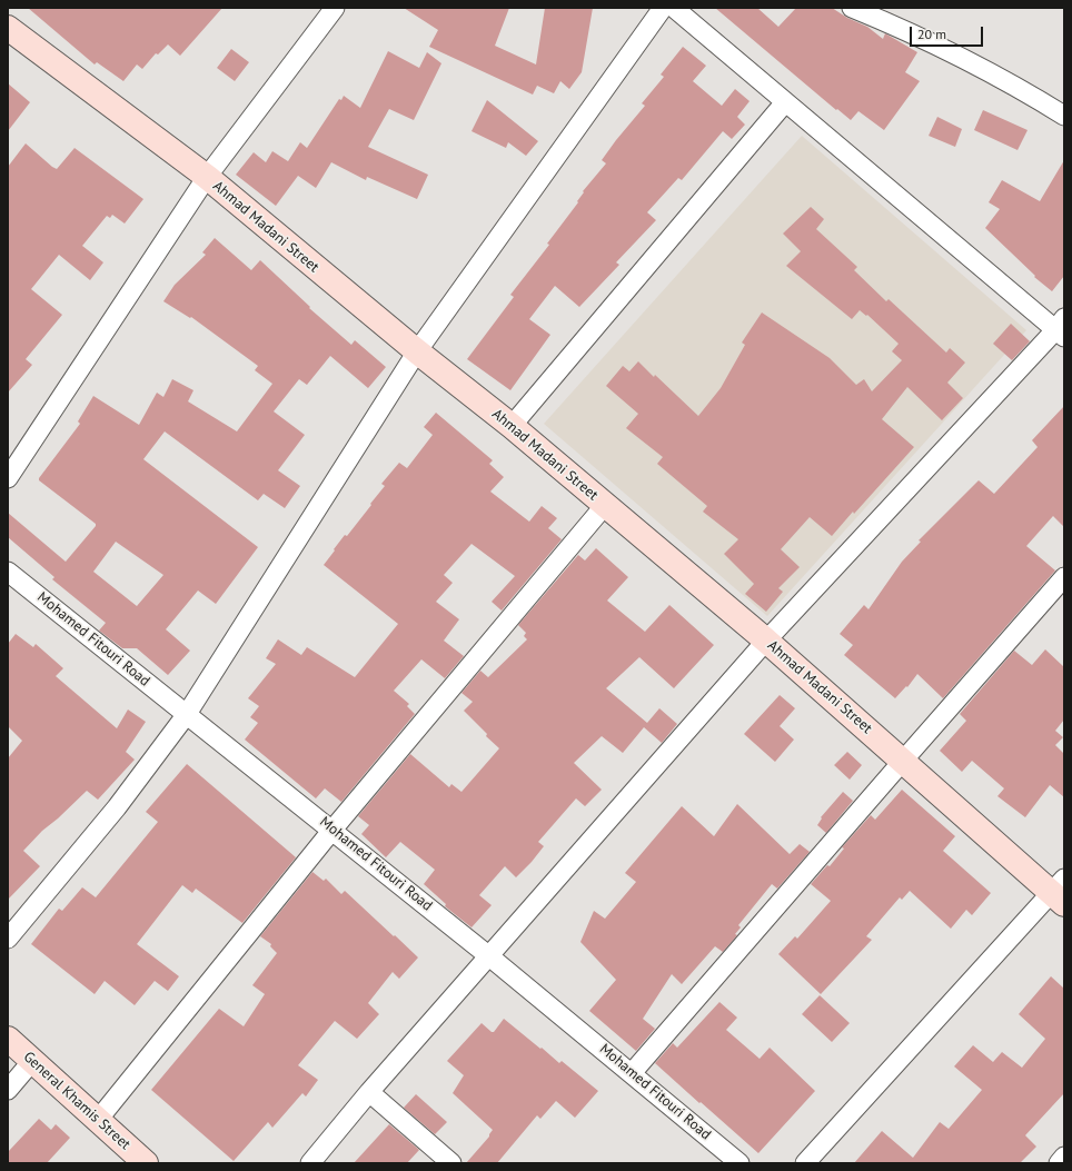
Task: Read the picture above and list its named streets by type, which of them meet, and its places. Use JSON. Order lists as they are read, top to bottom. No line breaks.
{"streets":{"street":["Ahmad Madani Street","Mohamed Fitouri Road","General Khamis Street"]},"scale_bar":"20 m"}
